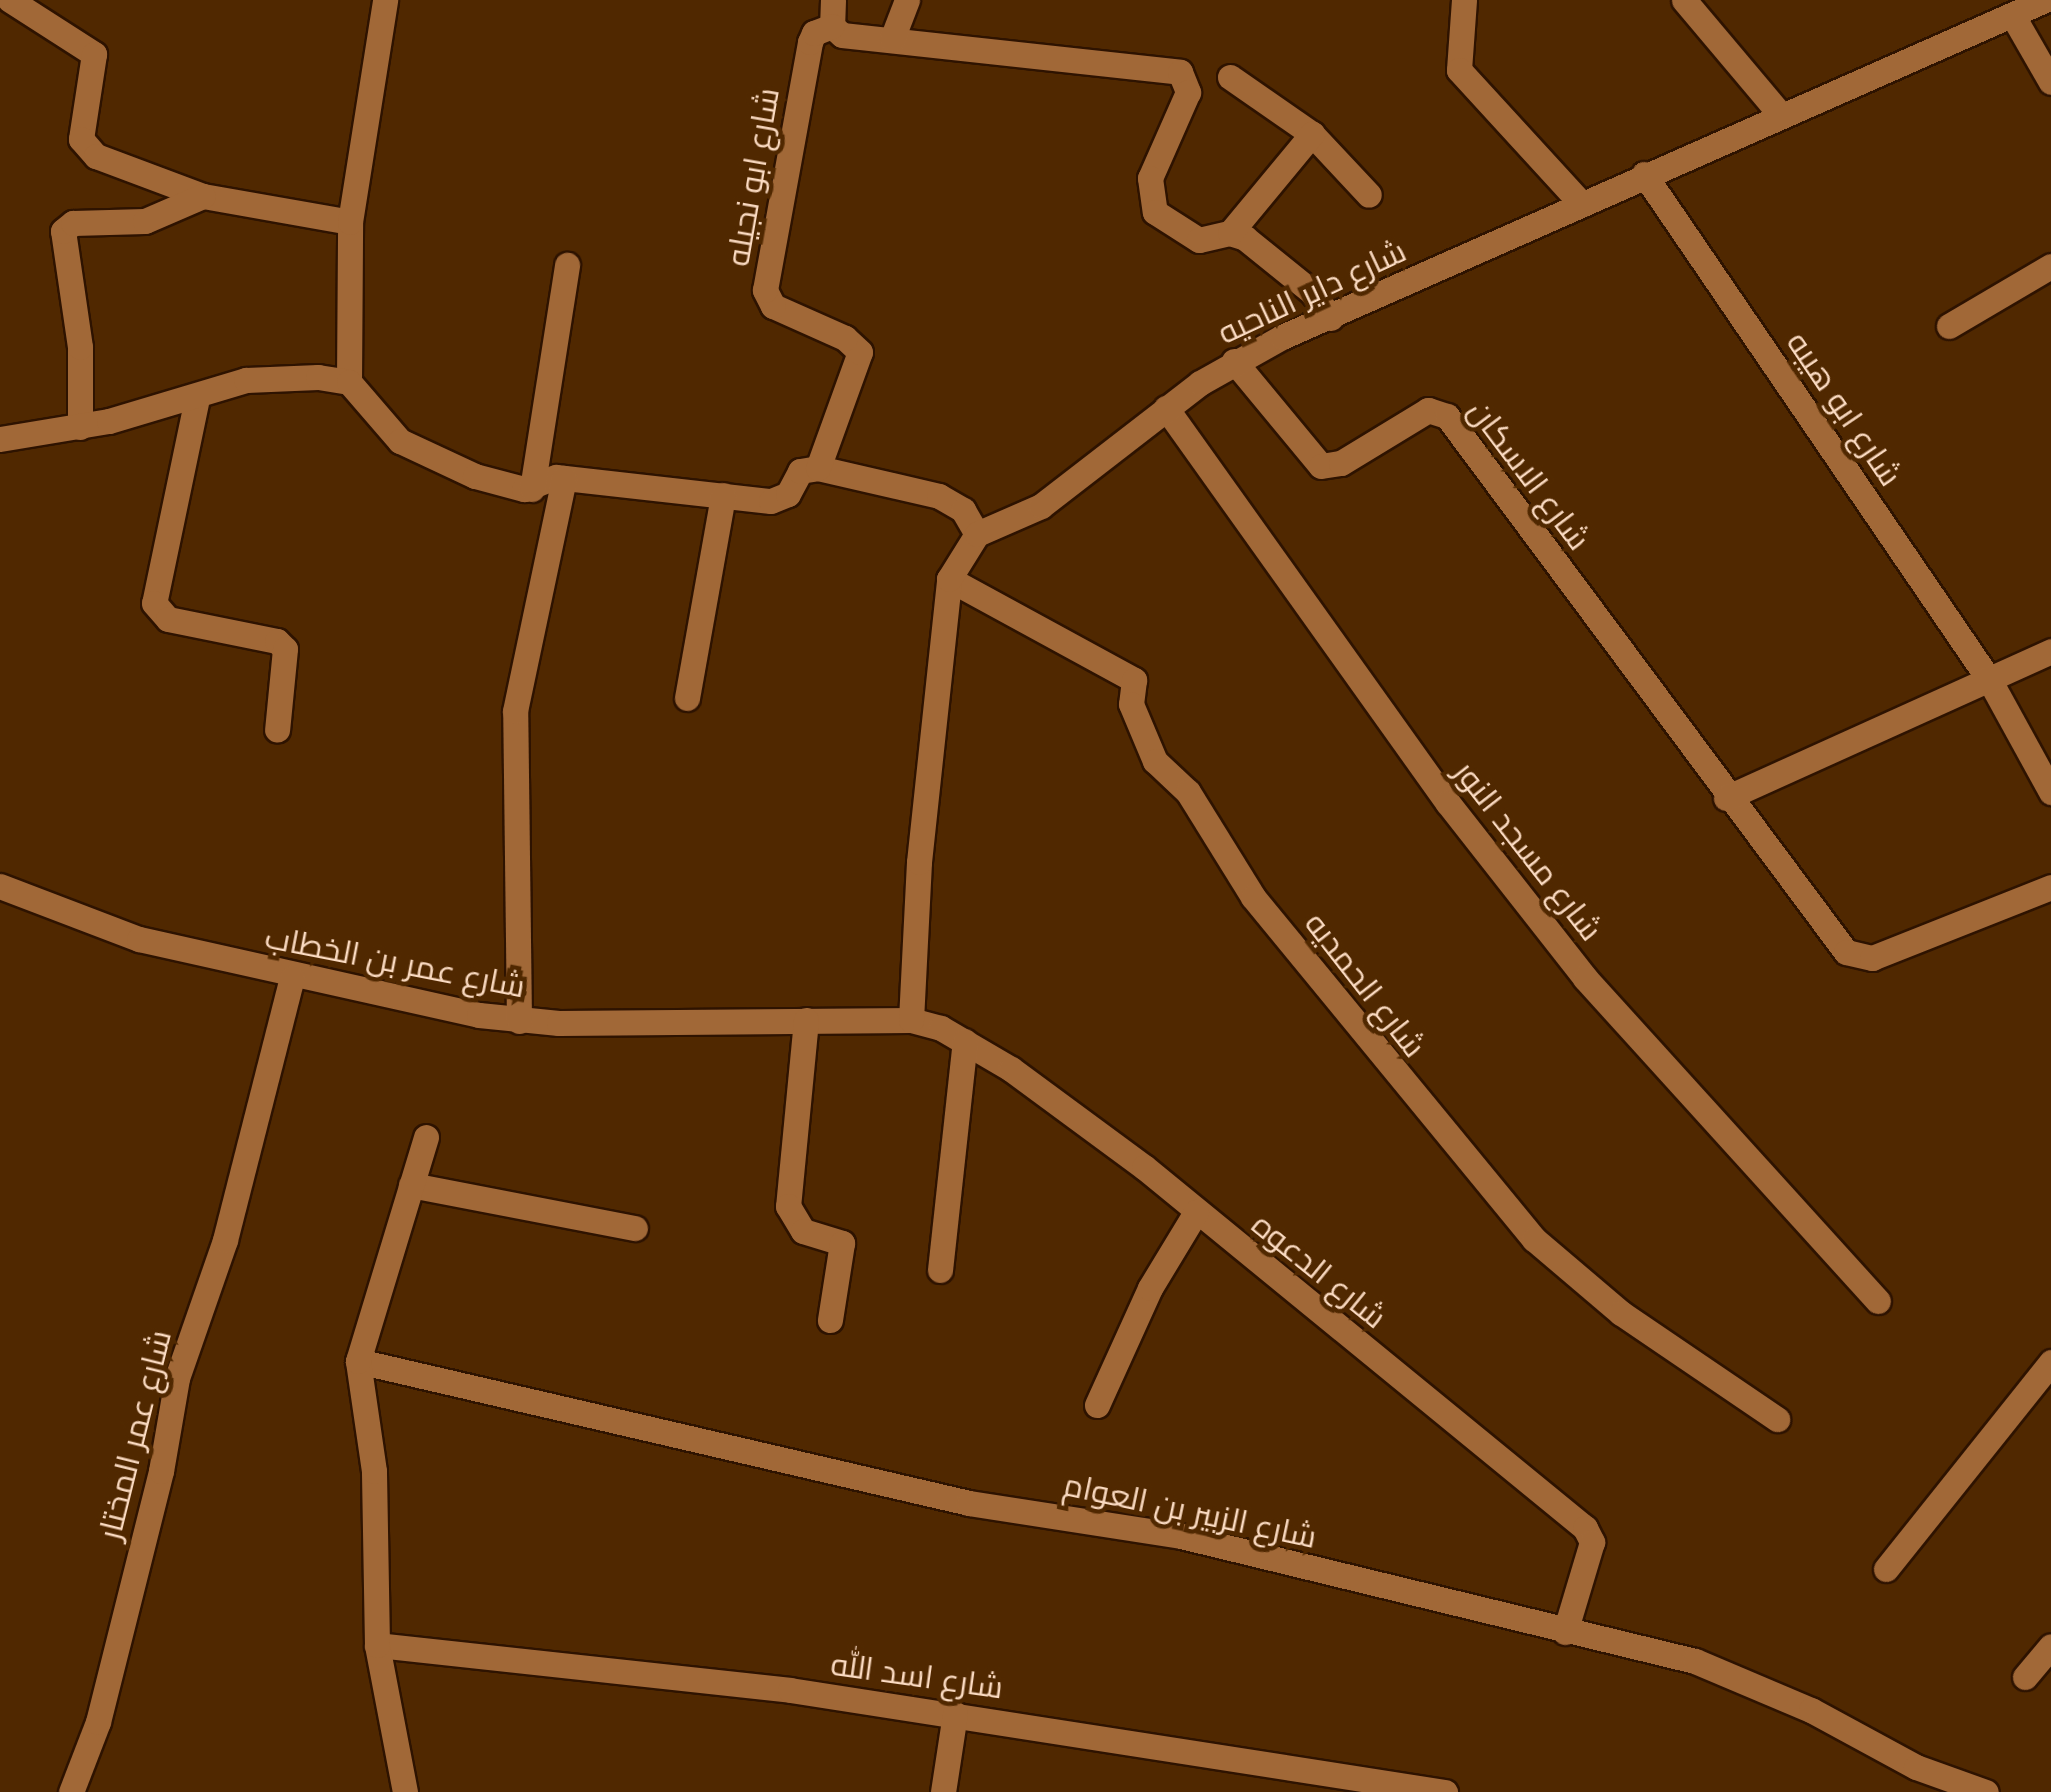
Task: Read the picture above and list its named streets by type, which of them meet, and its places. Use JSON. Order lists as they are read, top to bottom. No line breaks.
{"streets":{"street":["شارع ابو نجيله","شارع داير الناحيه","شارع ابو هيبه","شارع الاسكان","شارع مسجد النور","شارع عمر بن الخطاب","شارع الحمديه","شارع الدعوه","شارع عمر المختار","شارع الزبير بن العوام","شارع اسد الله"]},"crossings":[["شارع داير الناحيه","شارع ابو هيبه"],["شارع داير الناحيه","شارع الاسكان"],["شارع داير الناحيه","شارع مسجد النور"],["شارع عمر بن الخطاب","شارع الدعوه"],["شارع عمر بن الخطاب","شارع عمر المختار"],["شارع الدعوه","شارع الزبير بن العوام"]]}
